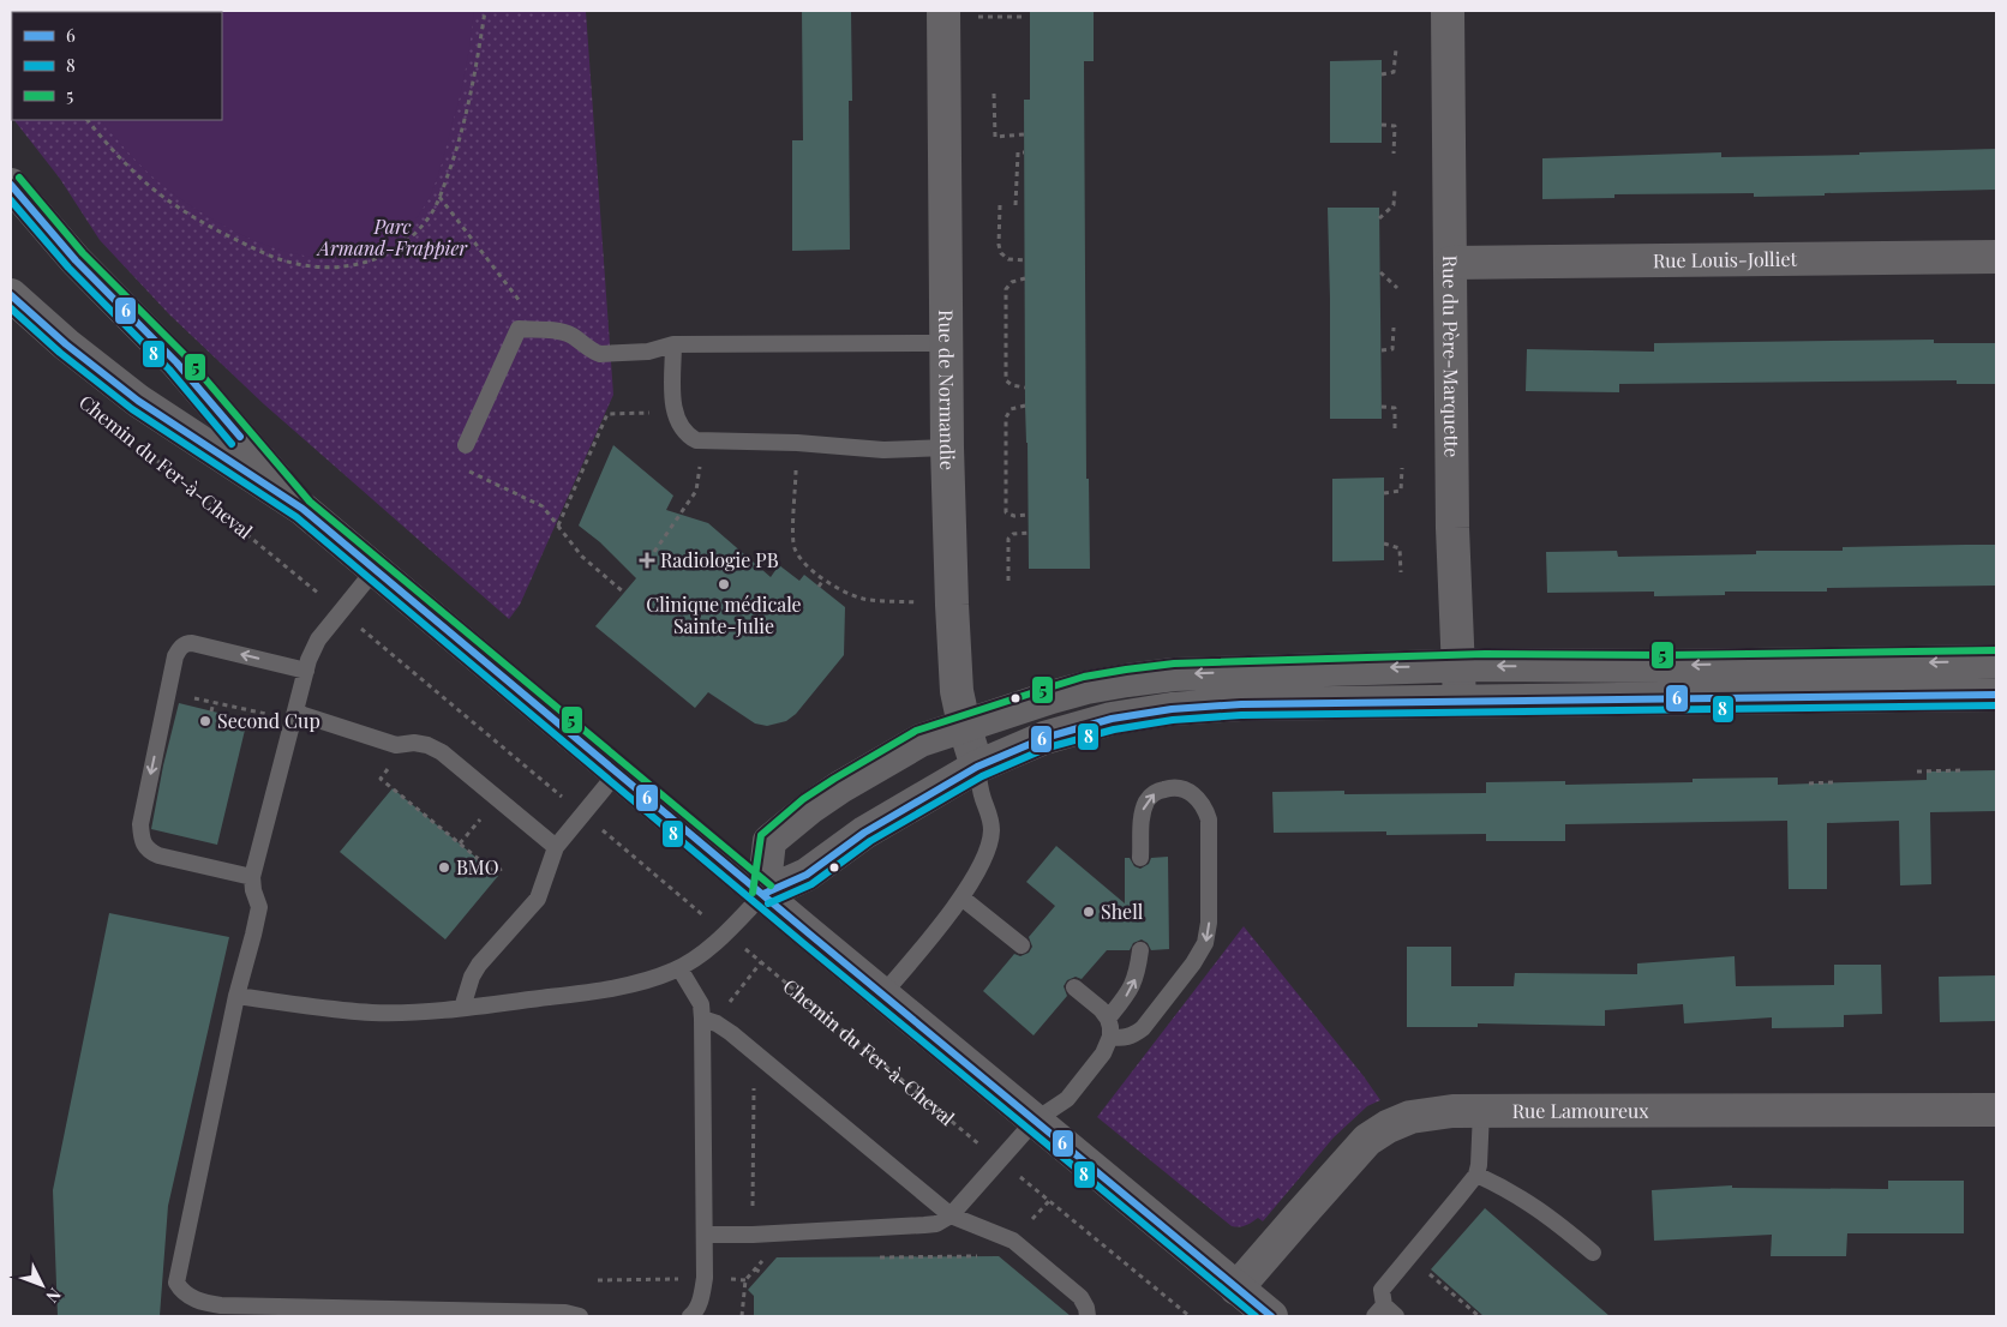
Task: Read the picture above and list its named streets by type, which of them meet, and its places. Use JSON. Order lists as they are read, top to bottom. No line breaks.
{"streets":{"street":["Rue Louis-Jolliet","Rue du Père-Marquette","Rue de Normandie","Chemin du Fer-à-Cheval","Rue Lamoureux"]},"crossings":[["Rue Louis-Jolliet","Rue du Père-Marquette"],["Chemin du Fer-à-Cheval","Rue Lamoureux"]],"parks":["Parc Armand-Frappier"],"places":{"health":["Radiologie PB"],"other":["Clinique médicale Sainte-Julie","Second Cup","BMO","Shell"]},"lines":["transit line 5","transit line 6","transit line 8"],"legend":["6","8","5"],"north":"bottom right"}
